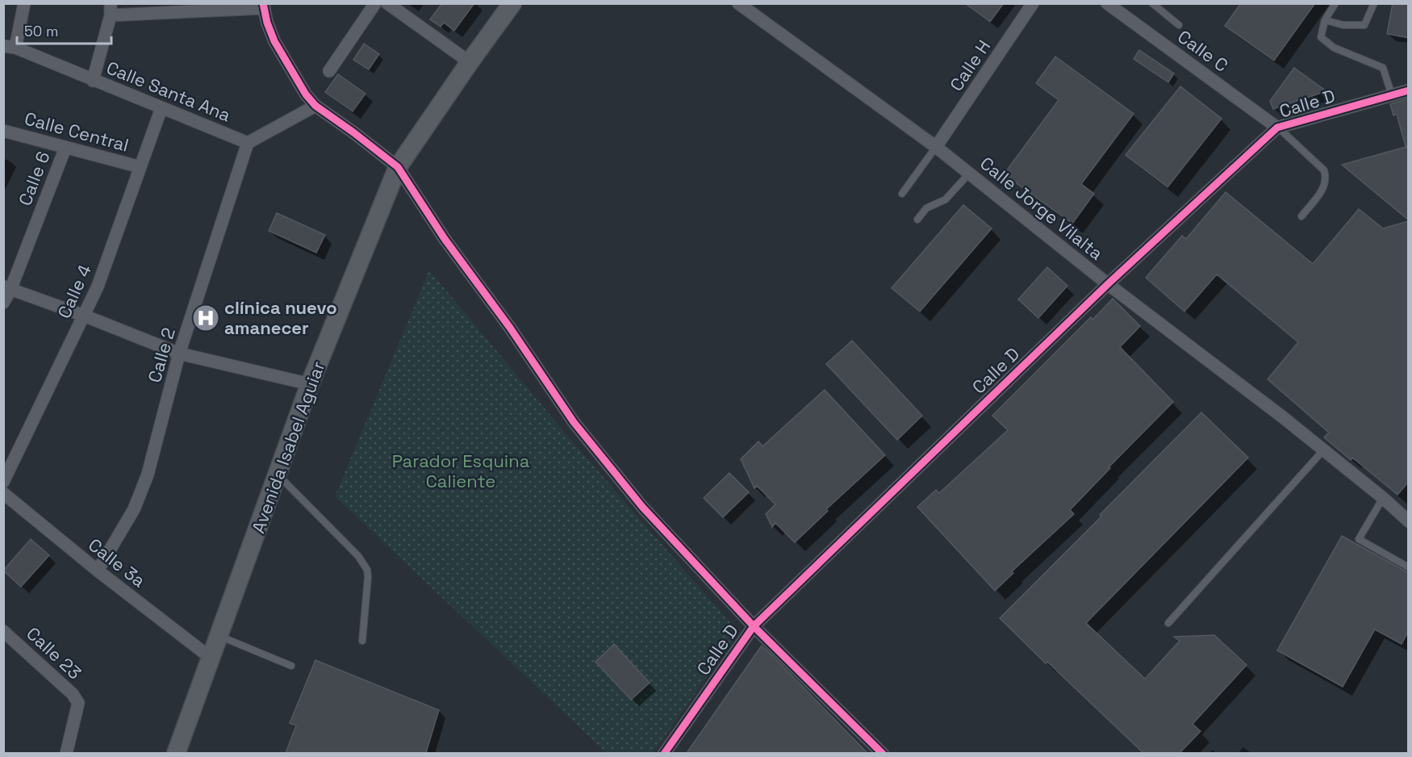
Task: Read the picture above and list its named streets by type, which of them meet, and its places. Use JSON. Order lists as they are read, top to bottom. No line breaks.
{"streets":{"main road":["Avenida Isabel Aguiar"],"street":["Calle C","Calle H","Calle Santa Ana","Calle D","Calle Central","Calle 6","Calle Jorge Vilalta","Calle 4","Calle 2","Calle 3a","Calle 23"]},"crossings":[["Calle C","Calle D"],["Calle H","Calle Jorge Vilalta"],["Calle Santa Ana","Calle 4"],["Calle Santa Ana","Calle 2"],["Calle D","Calle Jorge Vilalta"],["Calle Central","Calle 6"],["Calle Central","Calle 4"],["Calle 2","Calle 3a"],["Avenida Isabel Aguiar","Calle 3a"]],"parks":["Parador Esquina Caliente"],"places":{"hospital":["clínica nuevo amanecer"]},"scale_bar":"50 m"}
